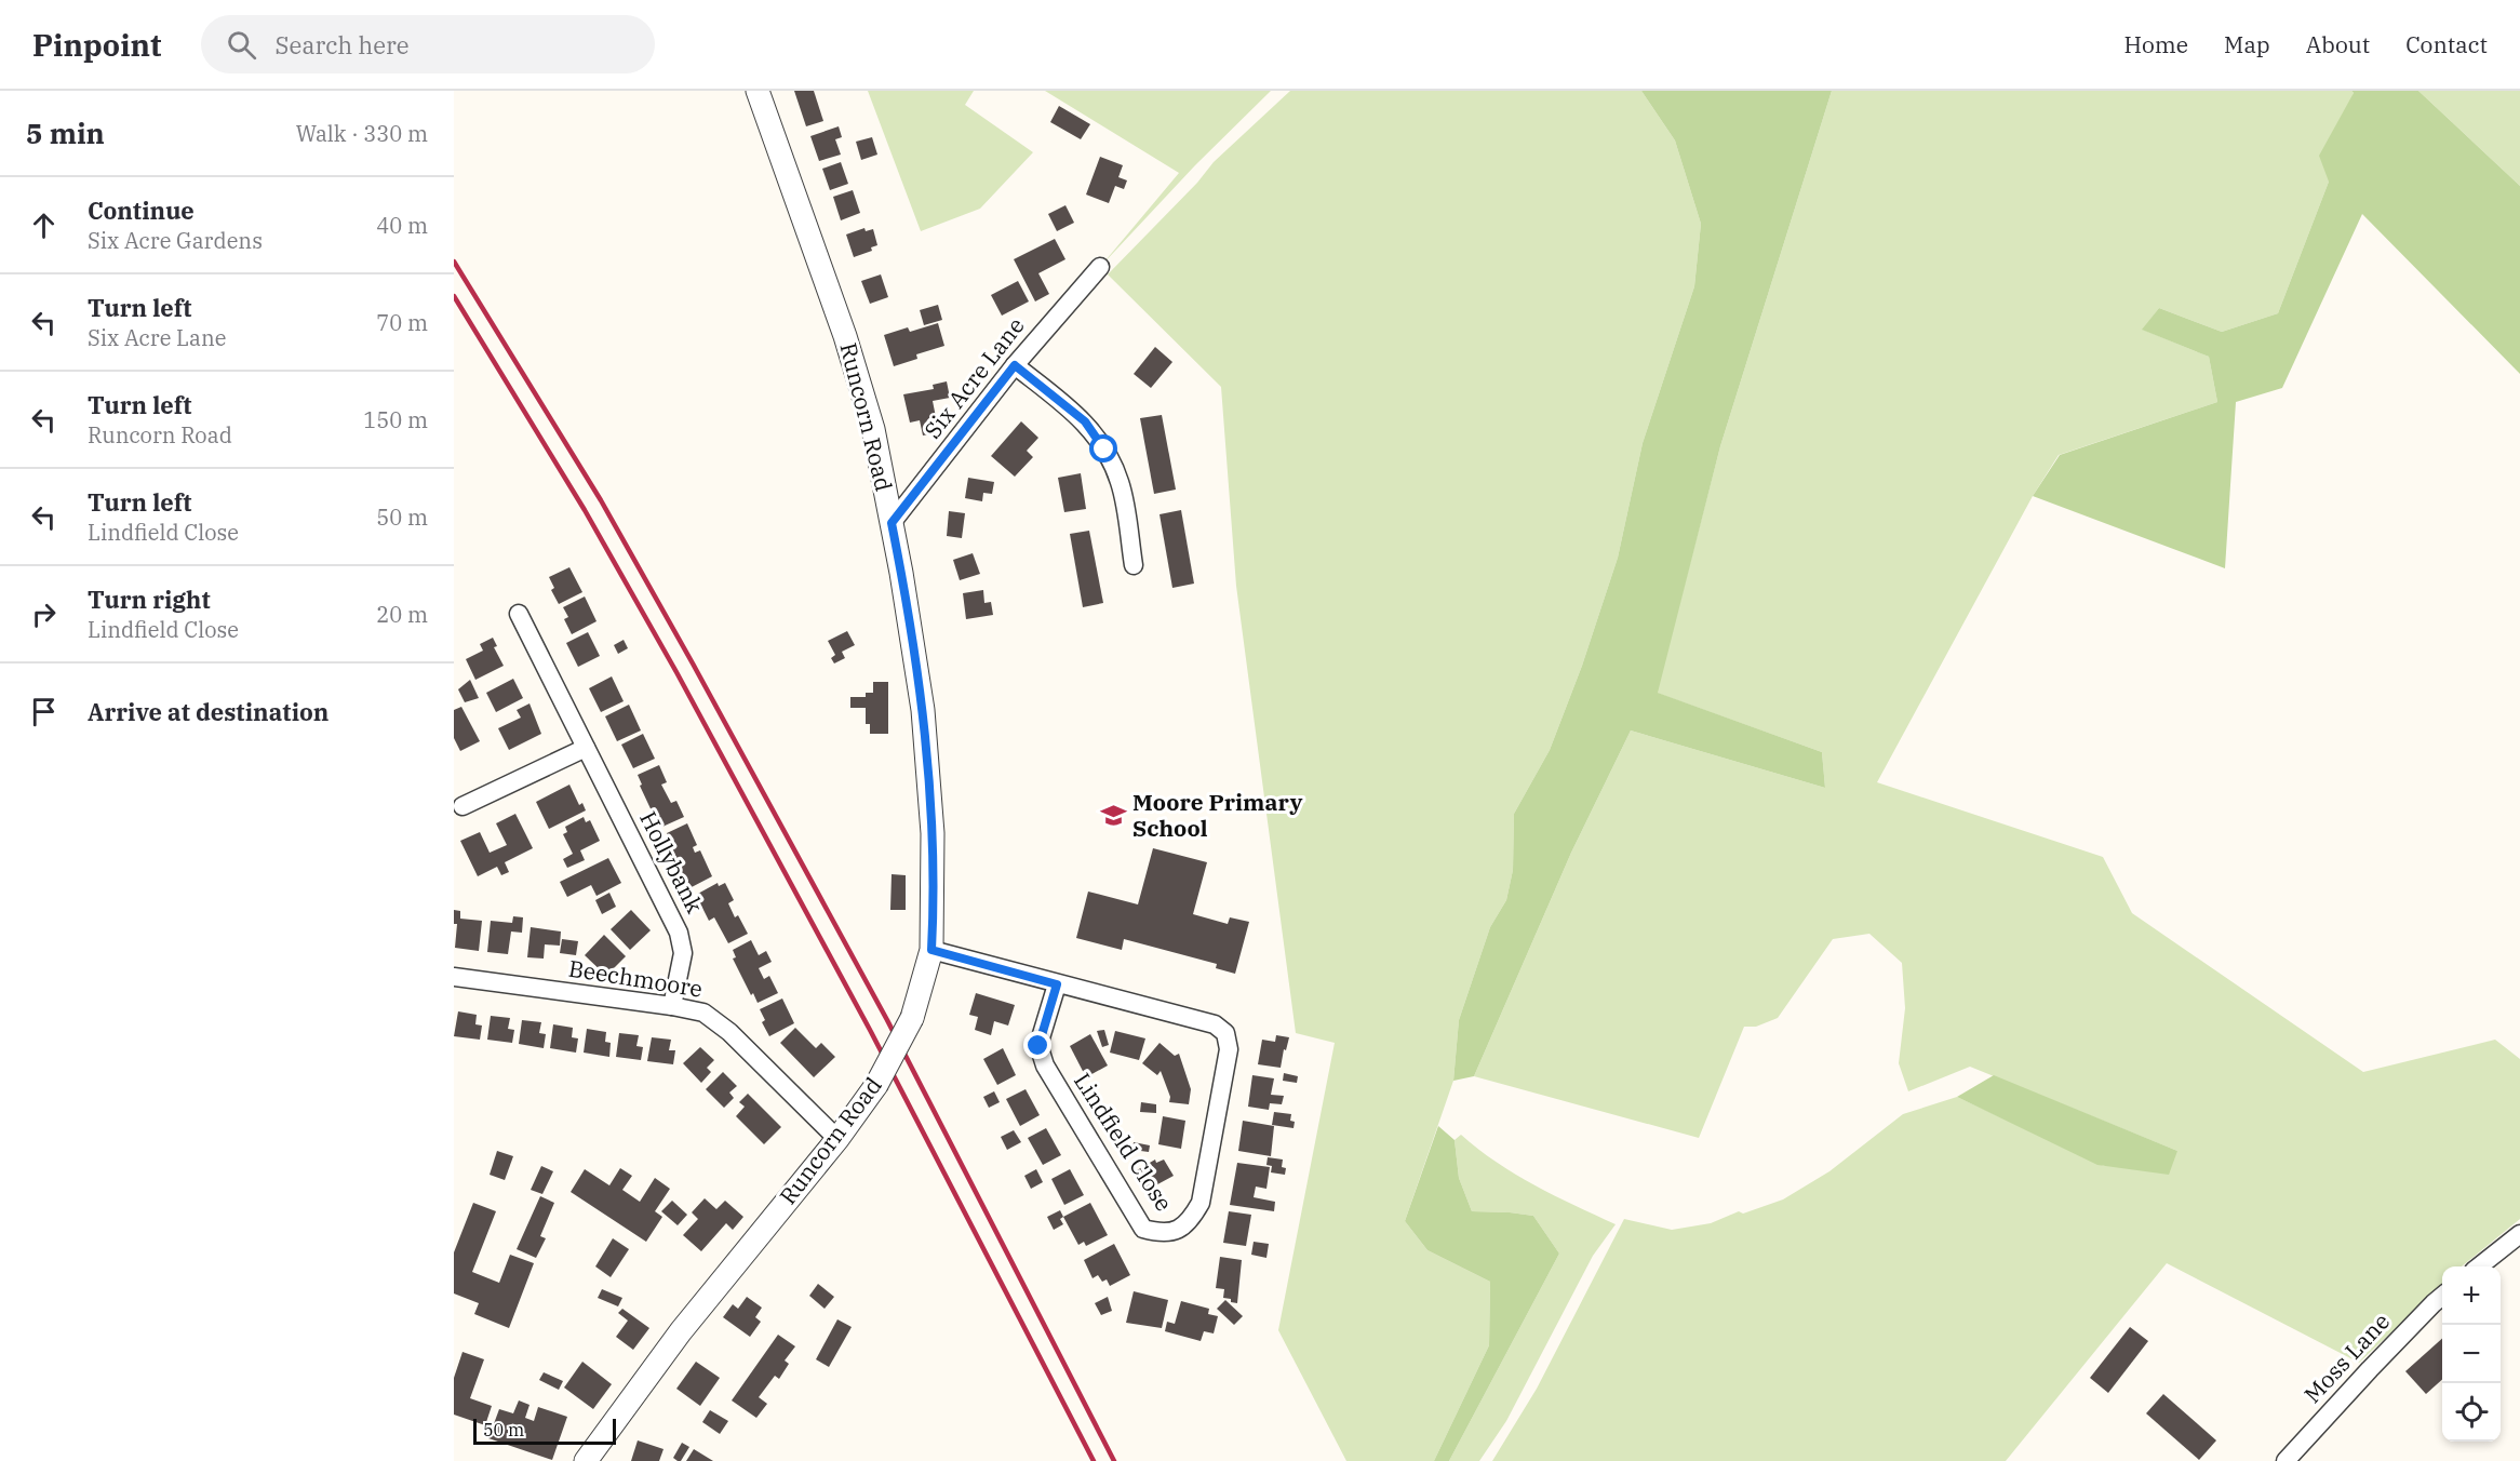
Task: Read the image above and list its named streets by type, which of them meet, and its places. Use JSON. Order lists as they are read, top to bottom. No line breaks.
{"streets":{"street":["Six Acre Lane","Runcorn Road","Hollybank","Beechmoore","Lindfield Close","Moss Lane"]},"crossings":[["Six Acre Lane","Runcorn Road"],["Runcorn Road","Beechmoore"],["Runcorn Road","Lindfield Close"],["Hollybank","Beechmoore"]],"places":{"school or university":["Moore Primary School"]},"scale_bar":"50 m","page":{"header":"Pinpoint","search":"Search here","nav":["Home","Map","About","Contact"],"heading":["5 min","Walk · 330 m"],"list":[["Continue","Six Acre Gardens","40 m"],["Turn left","Six Acre Lane","70 m"],["Turn left","Runcorn Road","150 m"],["Turn left","Lindfield Close","50 m"],["Turn right","Lindfield Close","20 m"],"Arrive at destination"],"map_buttons":["+","−"],"scale":"50 m"}}
